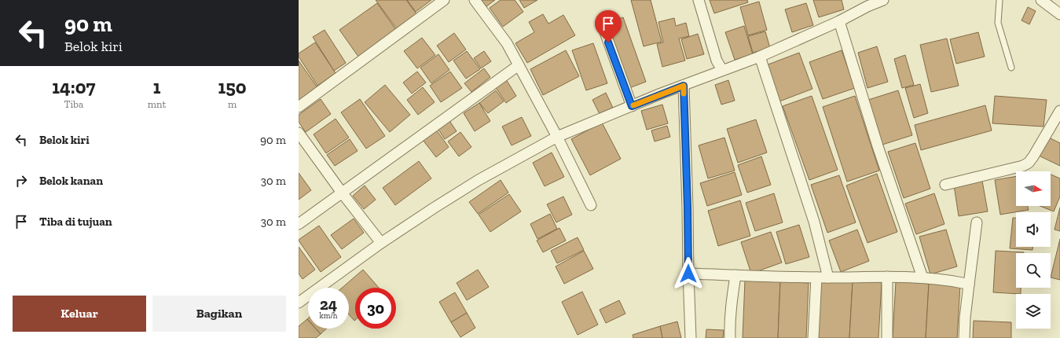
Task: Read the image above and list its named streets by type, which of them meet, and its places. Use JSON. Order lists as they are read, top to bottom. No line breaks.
{"north":"right","page":{"turn":["90 m","Belok kiri"],"eta":["14:07","Tiba","1","mnt","150","m"],"list":[{"name":"Belok kiri","value":"90 m"},{"name":"Belok kanan","value":"30 m"},{"name":"Tiba di tujuan","value":"30 m"}],"speed":"24 km/h","limit":"30","buttons":["Keluar","Bagikan"]}}
